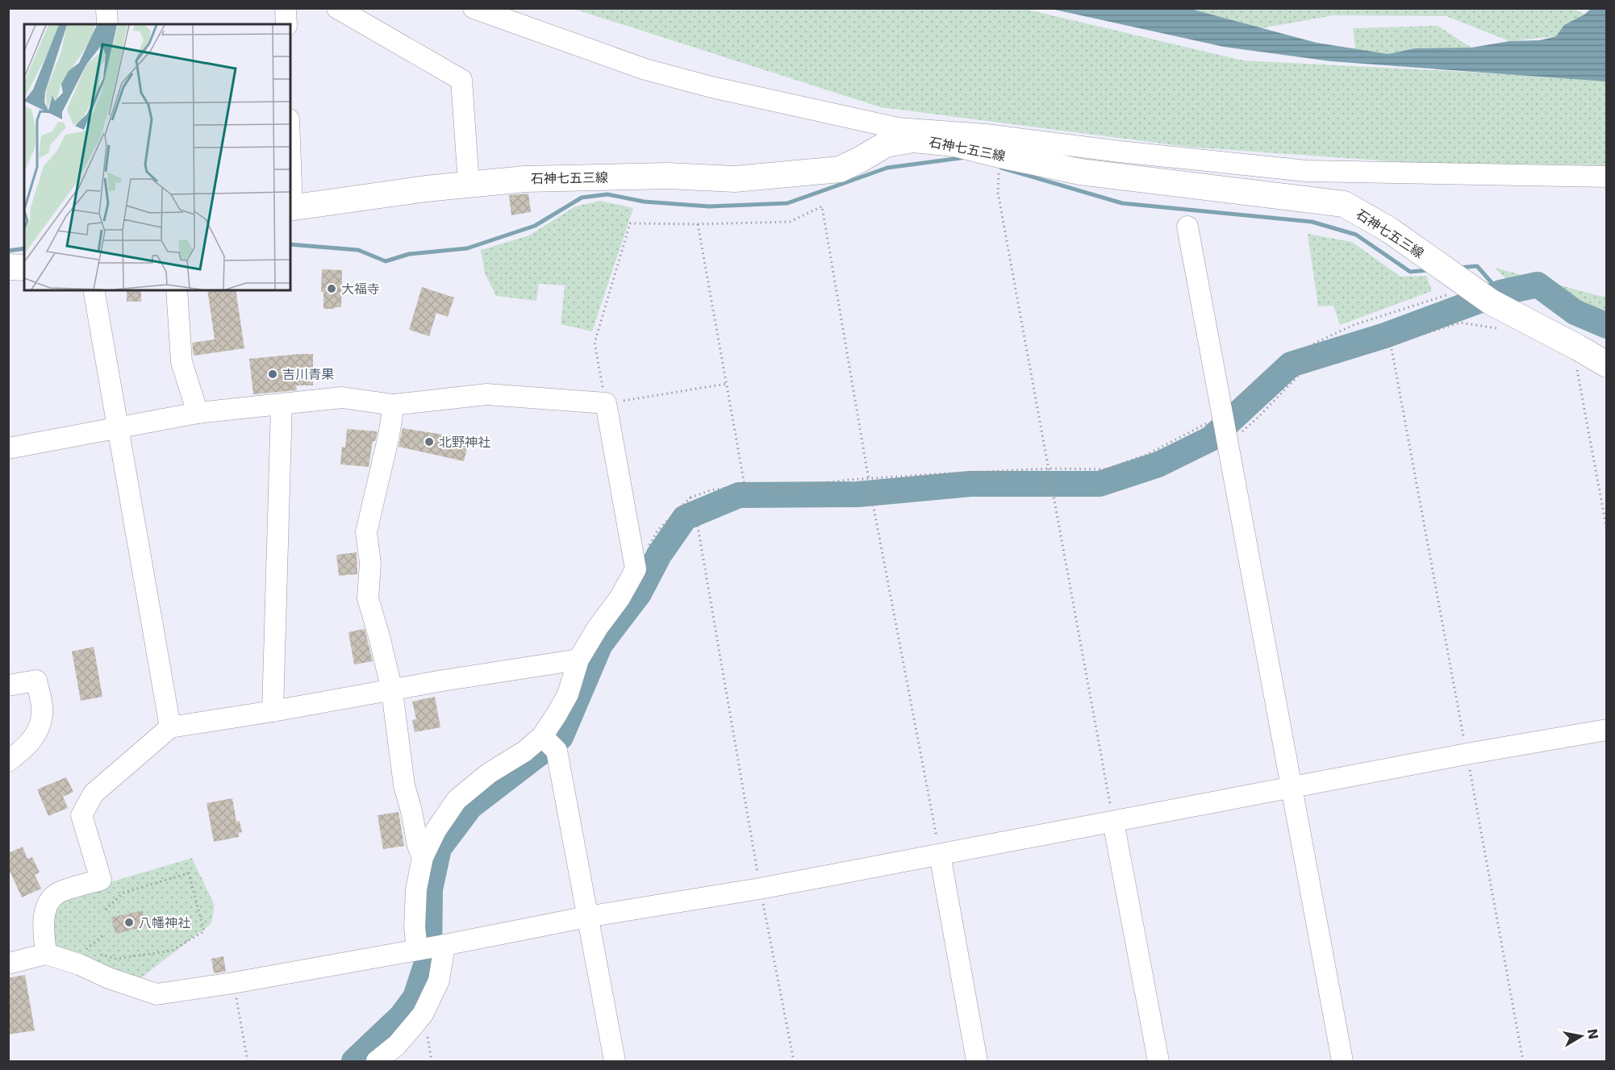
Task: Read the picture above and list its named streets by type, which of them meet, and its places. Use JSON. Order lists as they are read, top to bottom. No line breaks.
{"streets":{"main road":["石神七五三線"]},"places":["大福寺","吉川青果","北野神社","八幡神社"],"north":"right"}
